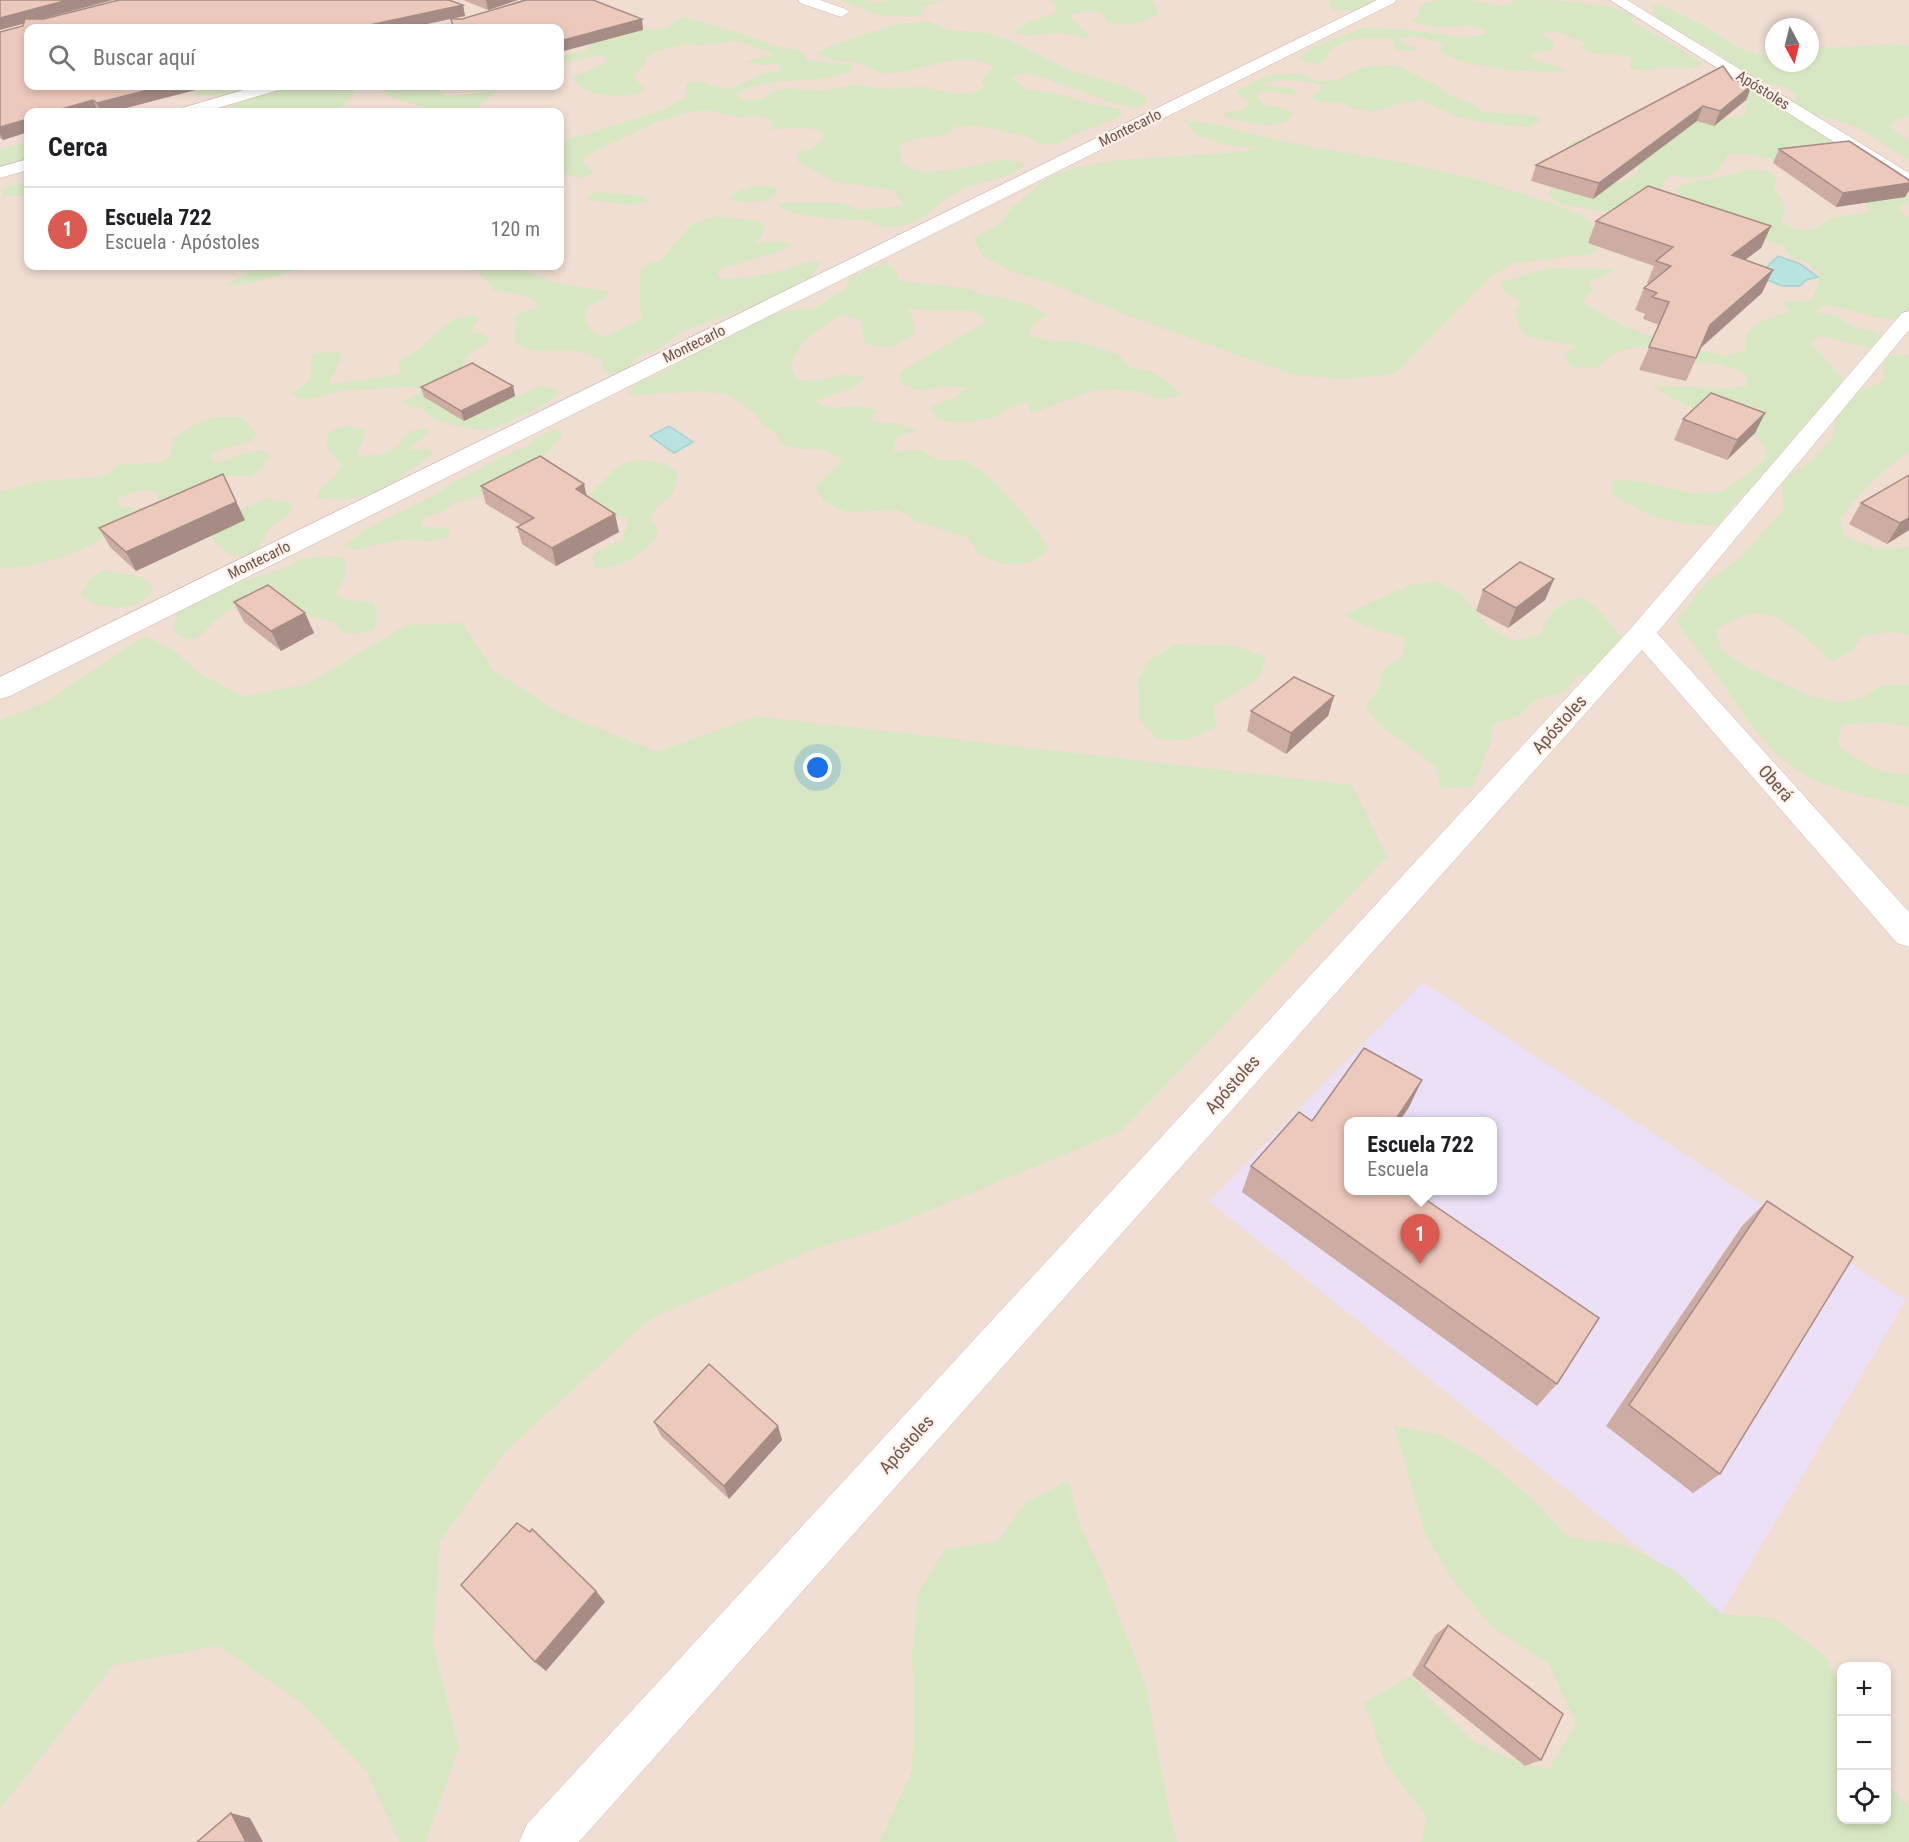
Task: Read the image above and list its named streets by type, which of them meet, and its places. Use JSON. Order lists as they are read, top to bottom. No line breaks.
{"streets":{"street":["Apóstoles","Montecarlo","Oberá"]},"crossings":[["Apóstoles","Oberá"]],"north":"bottom","page":{"search":"Buscar aquí","heading":"Cerca","list":[{"mark":"1","name":"Escuela 722","note":"Escuela · Apóstoles","value":"120 m"}],"popup":["Escuela 722","Escuela"],"pins":"1","map_buttons":["+","−"]}}
